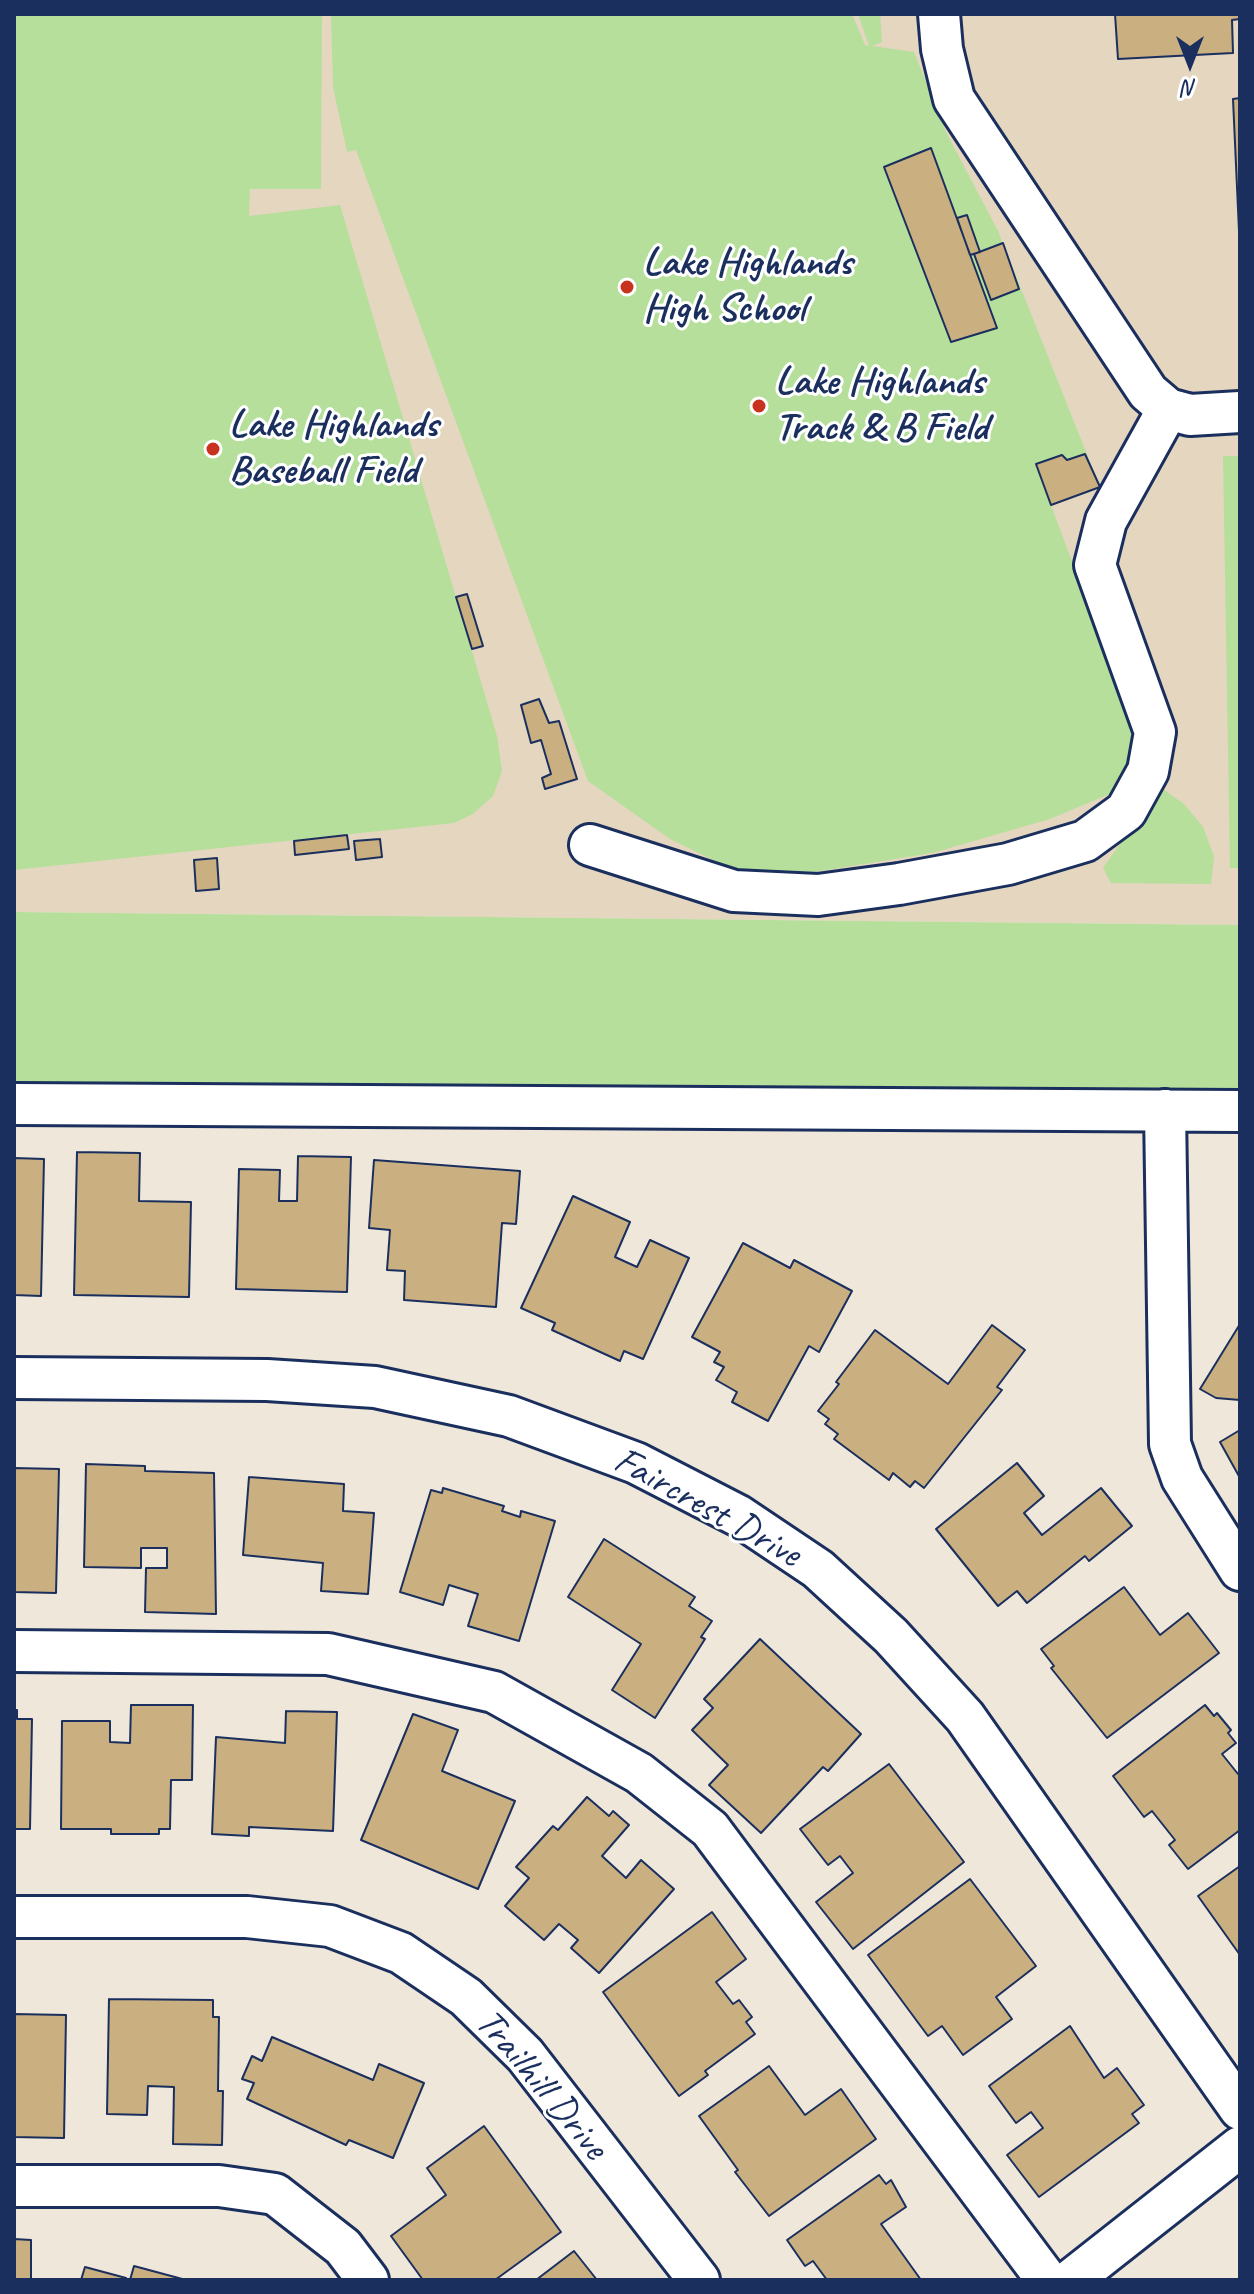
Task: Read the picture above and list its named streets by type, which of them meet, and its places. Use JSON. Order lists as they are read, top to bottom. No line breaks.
{"streets":{"street":["Faircrest Drive","Trailhill Drive"]},"places":["Lake Highlands High School","Lake Highlands Track & B Field","Lake Highlands Baseball Field"],"north":"bottom"}
